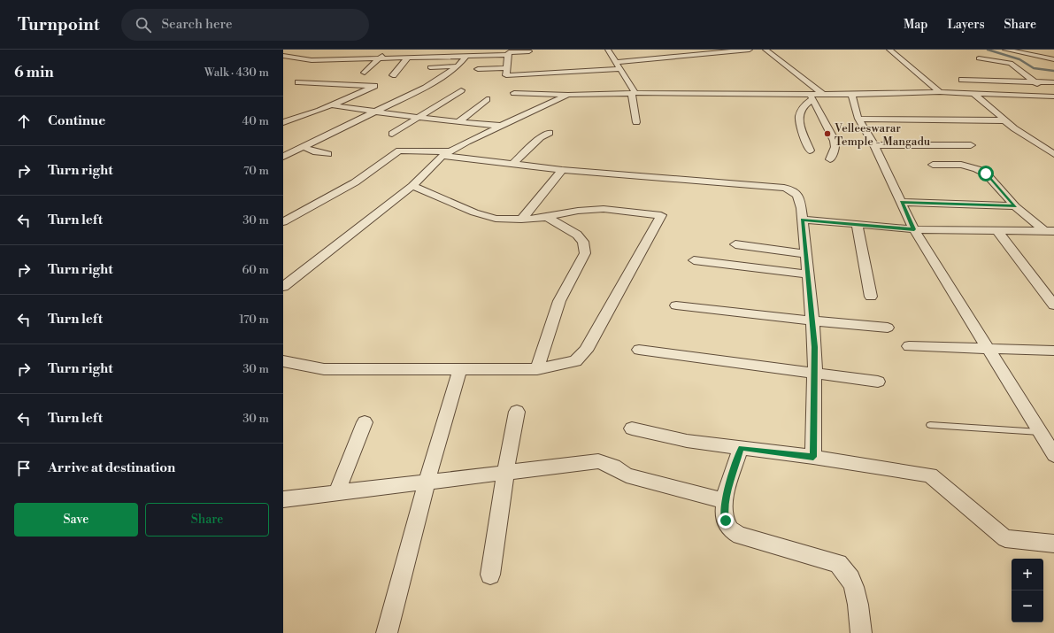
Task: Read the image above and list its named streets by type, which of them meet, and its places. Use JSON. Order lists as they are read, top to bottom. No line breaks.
{"places":["Velleeswarar Temple - Mangadu"],"page":{"header":"Turnpoint","search":"Search here","nav":["Map","Layers","Share"],"heading":["6 min","Walk · 430 m"],"list":[["Continue","40 m"],["Turn right","70 m"],["Turn left","30 m"],["Turn right","60 m"],["Turn left","170 m"],["Turn right","30 m"],["Turn left","30 m"],"Arrive at destination"],"buttons":["Save","Share"],"map_buttons":["+","−"]}}
